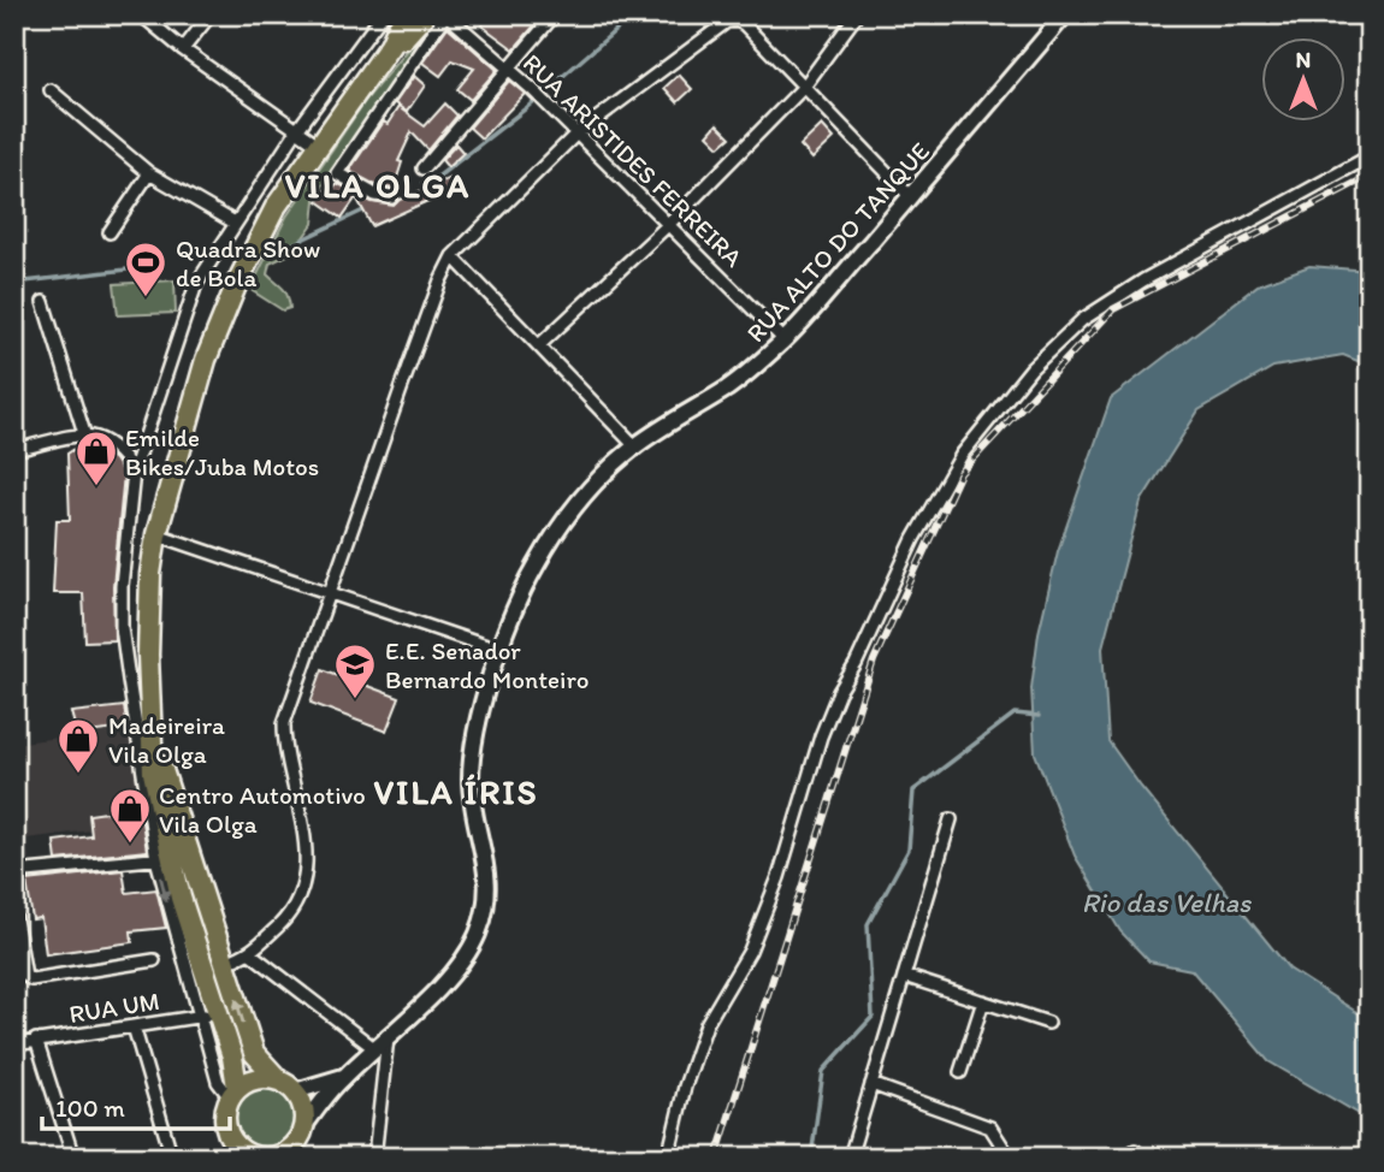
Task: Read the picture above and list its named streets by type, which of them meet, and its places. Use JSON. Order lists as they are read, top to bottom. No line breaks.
{"streets":{"main road":["RUA ALTO DO TANQUE"],"street":["RUA ARISTIDES FERREIRA","RUA UM"]},"crossings":[["RUA ARISTIDES FERREIRA","RUA ALTO DO TANQUE"]],"districts":["VILA OLGA","VILA ÍRIS"],"water":["Rio das Velhas"],"places":{"sports":["Quadra Show de Bola"],"shop":["Emilde Bikes/Juba Motos","Madeireira Vila Olga","Centro Automotivo Vila Olga"],"school or university":["E.E. Senador Bernardo Monteiro"]},"scale_bar":"100 m","north":"top"}
